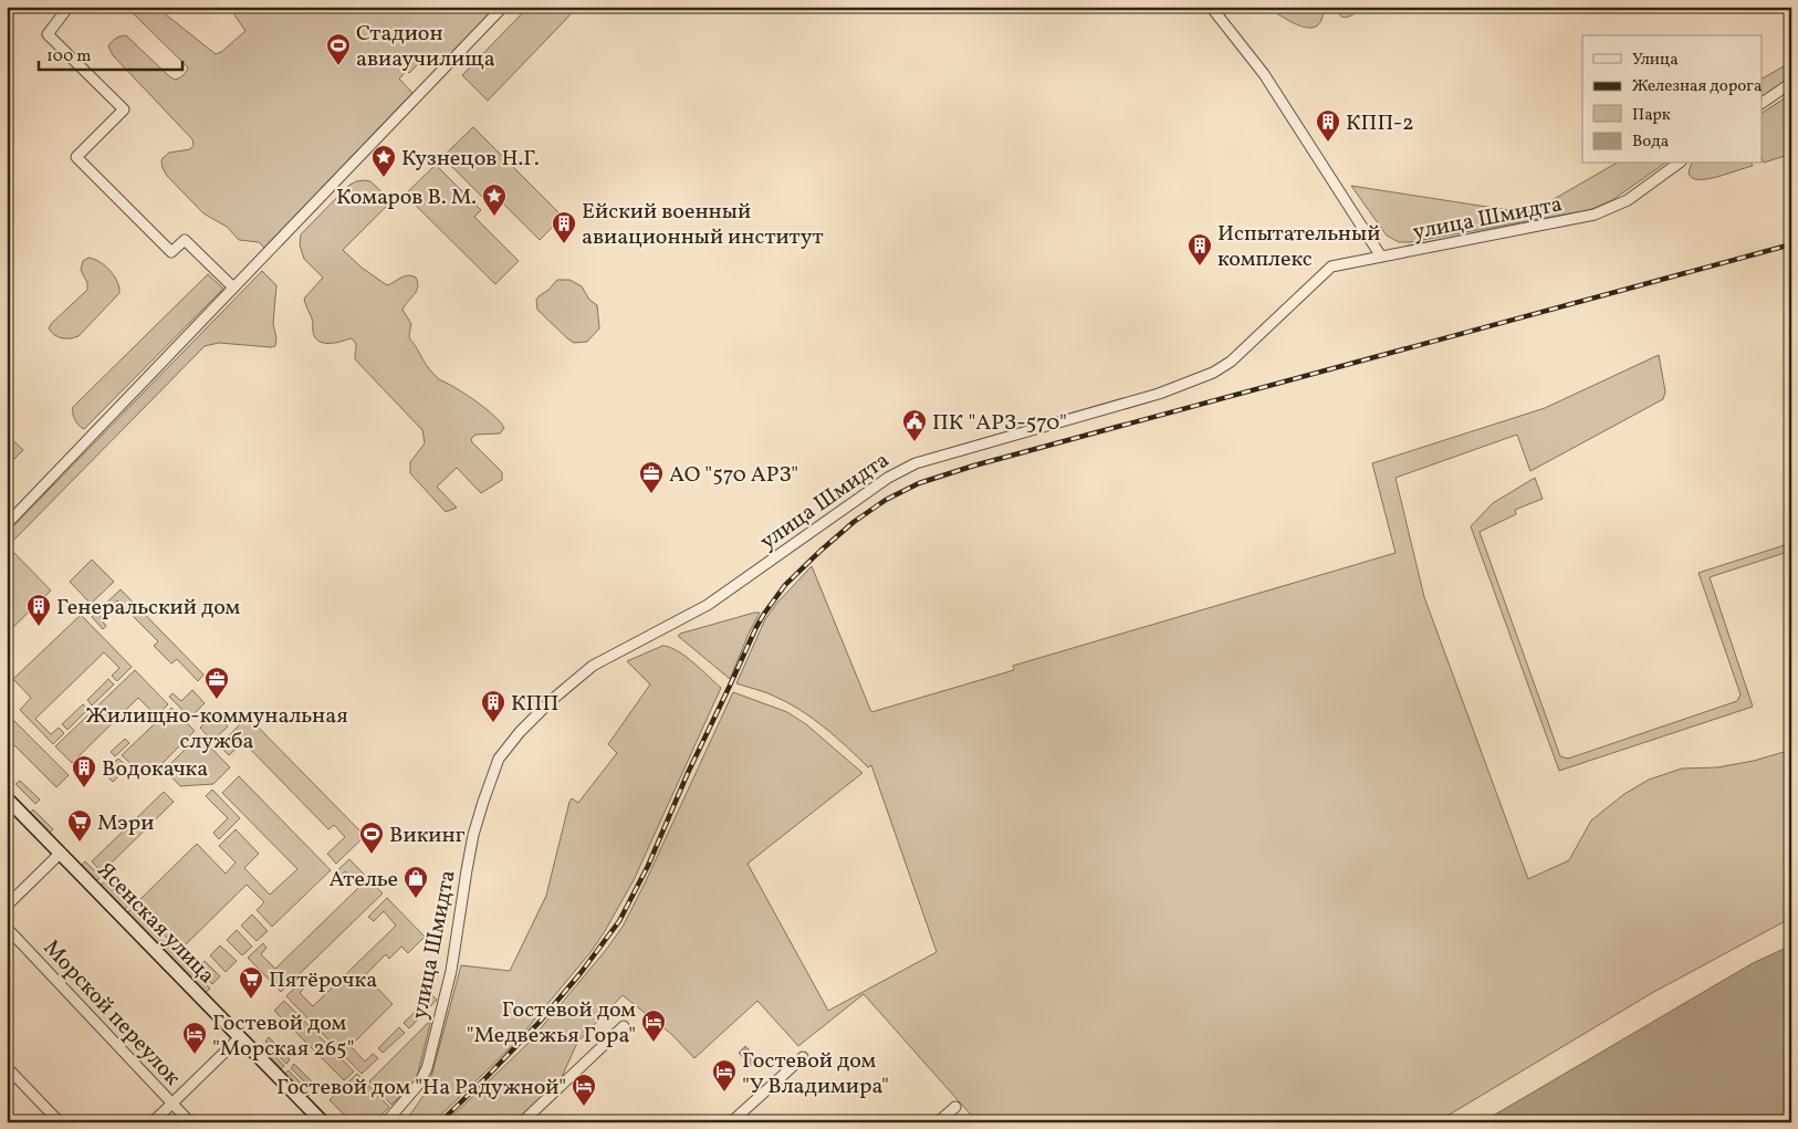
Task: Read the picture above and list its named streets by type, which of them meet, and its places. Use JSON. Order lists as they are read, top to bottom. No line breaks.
{"streets":{"street":["улица Шмидта","Ясенская улица","Морской переулок"]},"places":{"sports":["Стадион авиаучилища","Викинг"],"building":["КПП-2","Ейский военный авиационный институт","Испытательный комплекс","Генеральский дом","КПП","Водокачка"],"place":["Кузнецов Н.Г.","Комаров В. М."],"public building":["ПК \"АРЗ-570\""],"office":["АО \"570 АРЗ\"","Жилищно-коммунальная служба"],"supermarket":["Мэри","Пятёрочка"],"shop":["Ателье"],"hotel":["Гостевой дом \"Медвежья Гора\"","Гостевой дом \"Морская 265\"","Гостевой дом \"У Владимира\"","Гостевой дом \"На Радужной\""]},"legend":["Улица","Железная дорога","Парк","Вода"],"scale_bar":"100 m"}
